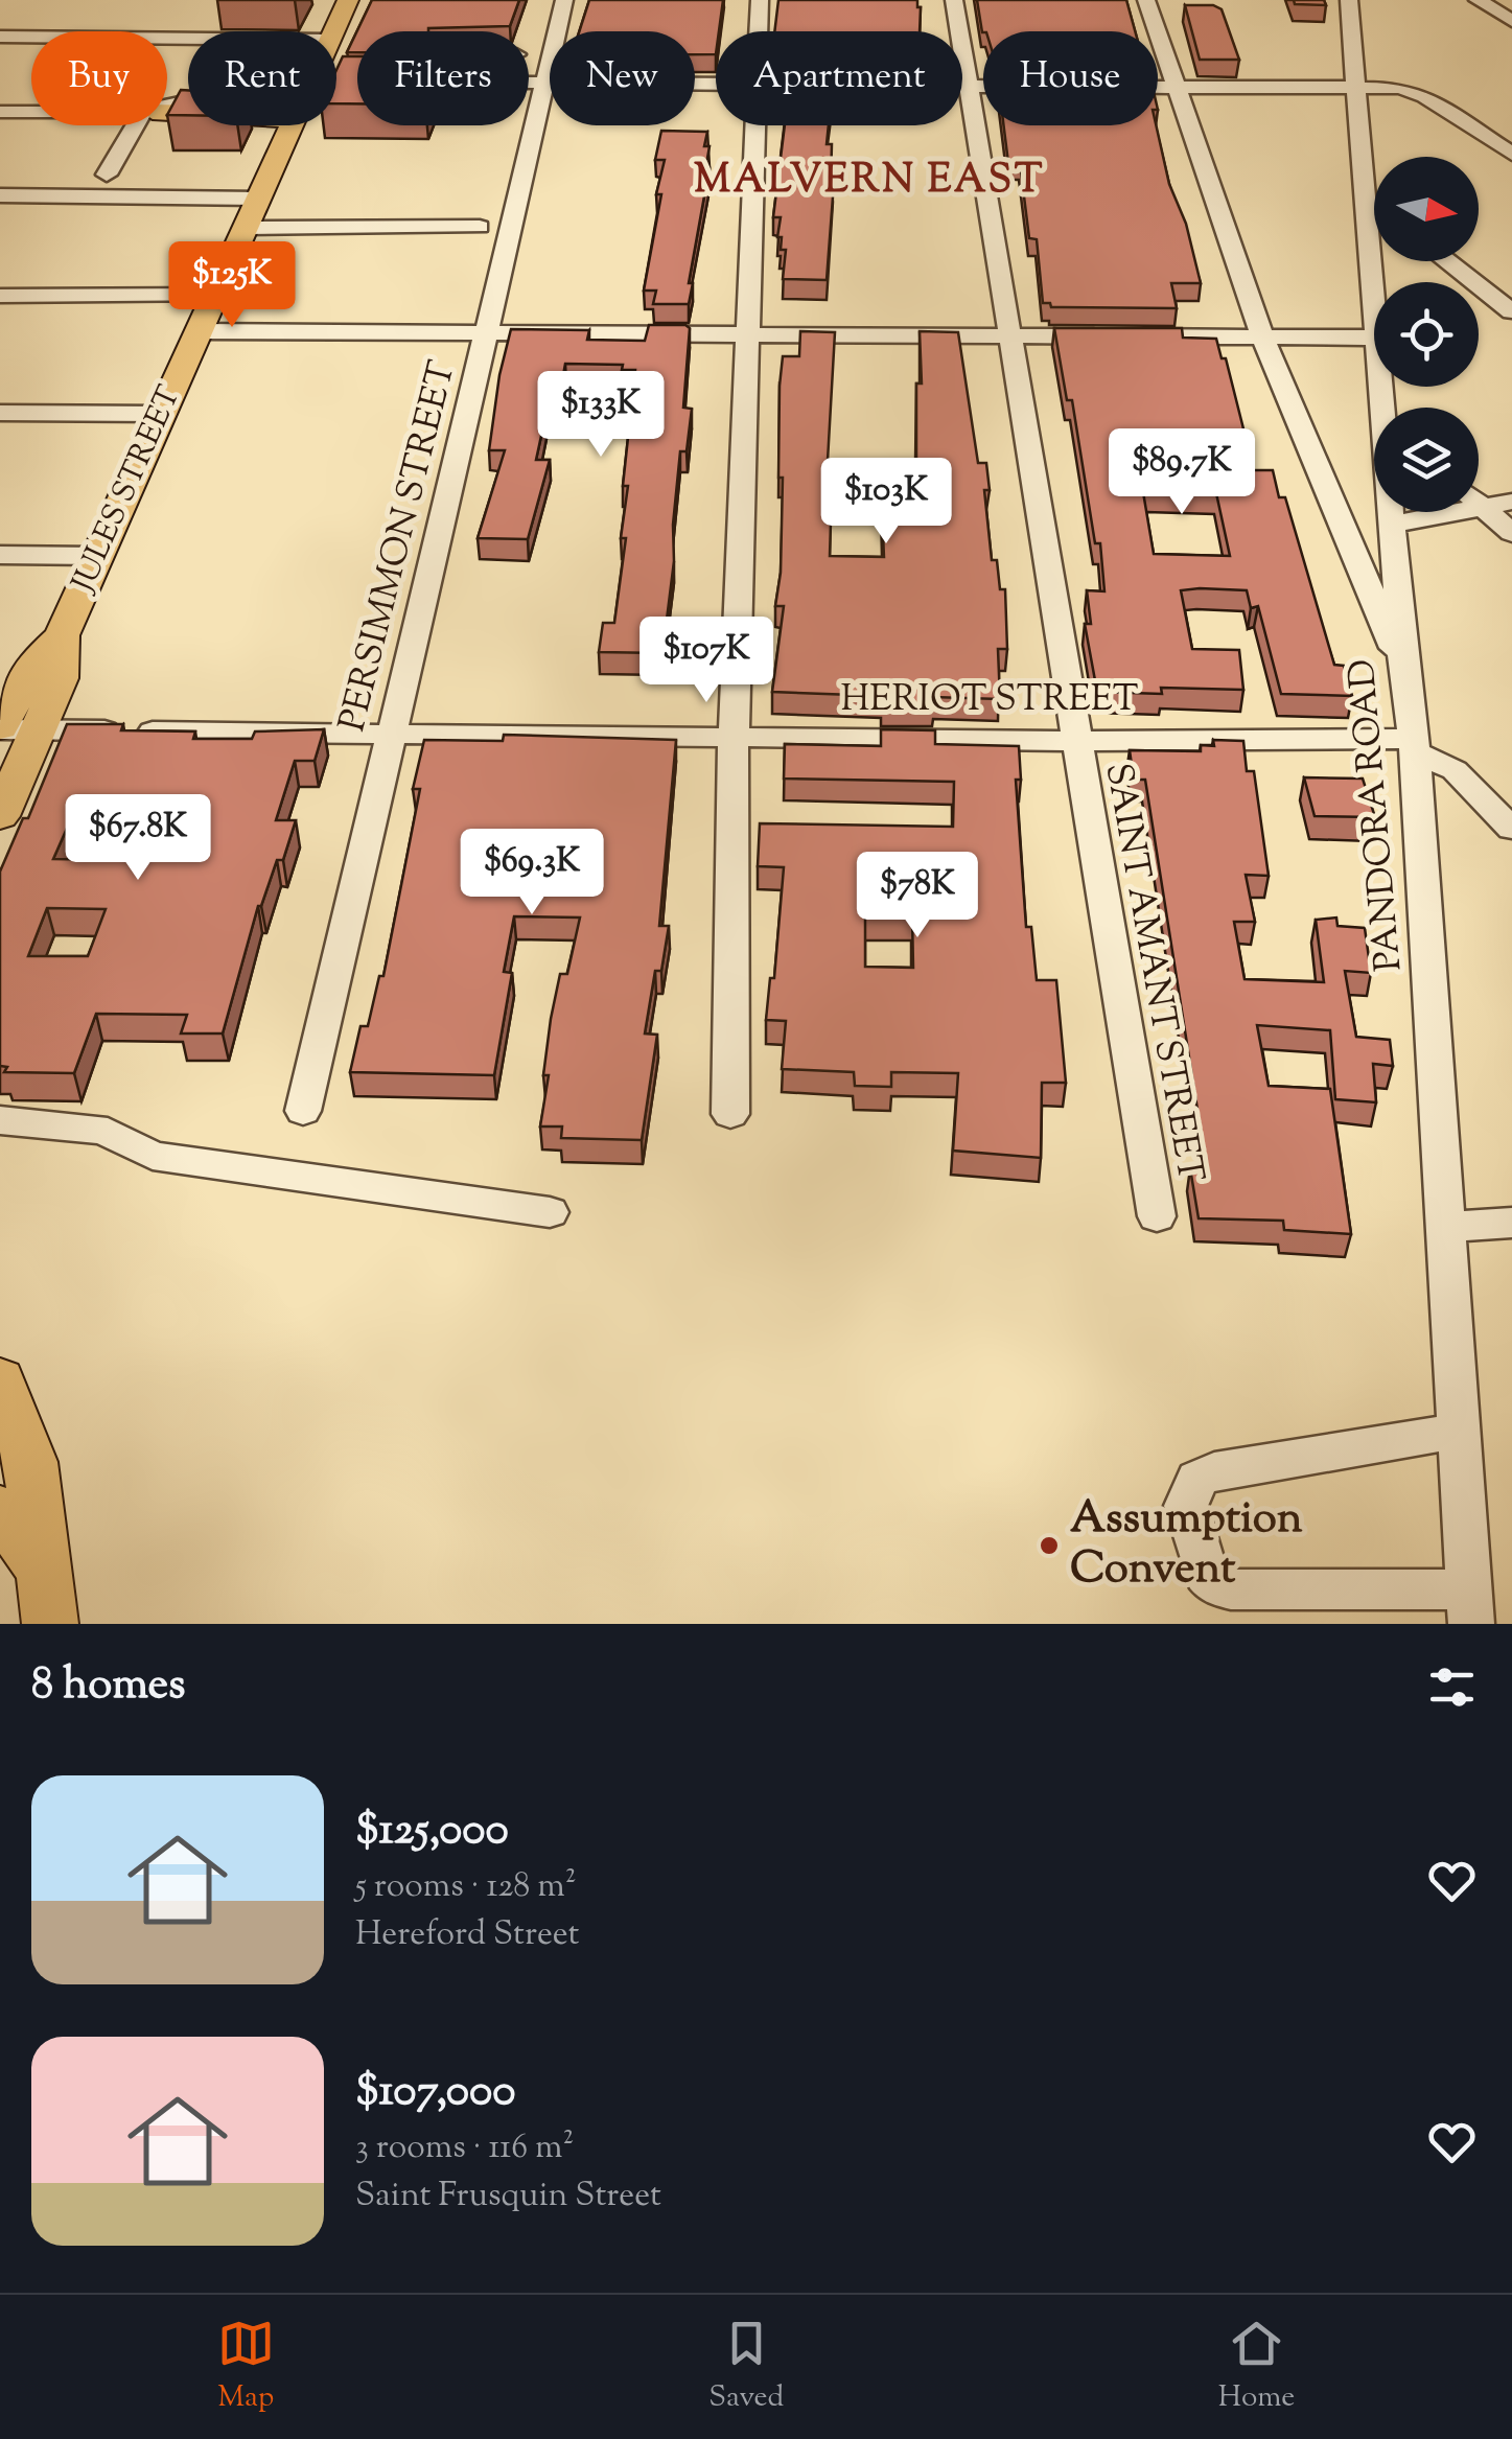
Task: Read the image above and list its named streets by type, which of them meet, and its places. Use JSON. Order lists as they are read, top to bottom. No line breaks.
{"streets":{"main road":["JULES STREET"],"street":["PERSIMMON STREET","HERIOT STREET","PANDORA ROAD","SAINT AMANT STREET"]},"crossings":[["JULES STREET","HERIOT STREET"],["PERSIMMON STREET","HERIOT STREET"],["HERIOT STREET","PANDORA ROAD"],["HERIOT STREET","SAINT AMANT STREET"]],"districts":["MALVERN EAST"],"places":["Assumption Convent"],"north":"right","page":{"chip":["Buy","Rent","Filters","New","Apartment","House"],"price":["$125K","$133K","$89.7K","$103K","$107K","$67.8K","$69.3K","$78K"],"heading":"8 homes","list":[{"name":"$125,000","note":"5 rooms · 128 m² · Hereford Street"},{"name":"$107,000","note":"3 rooms · 116 m² · Saint Frusquin Street"}],"tabs":["Map","Saved","Home"]}}
